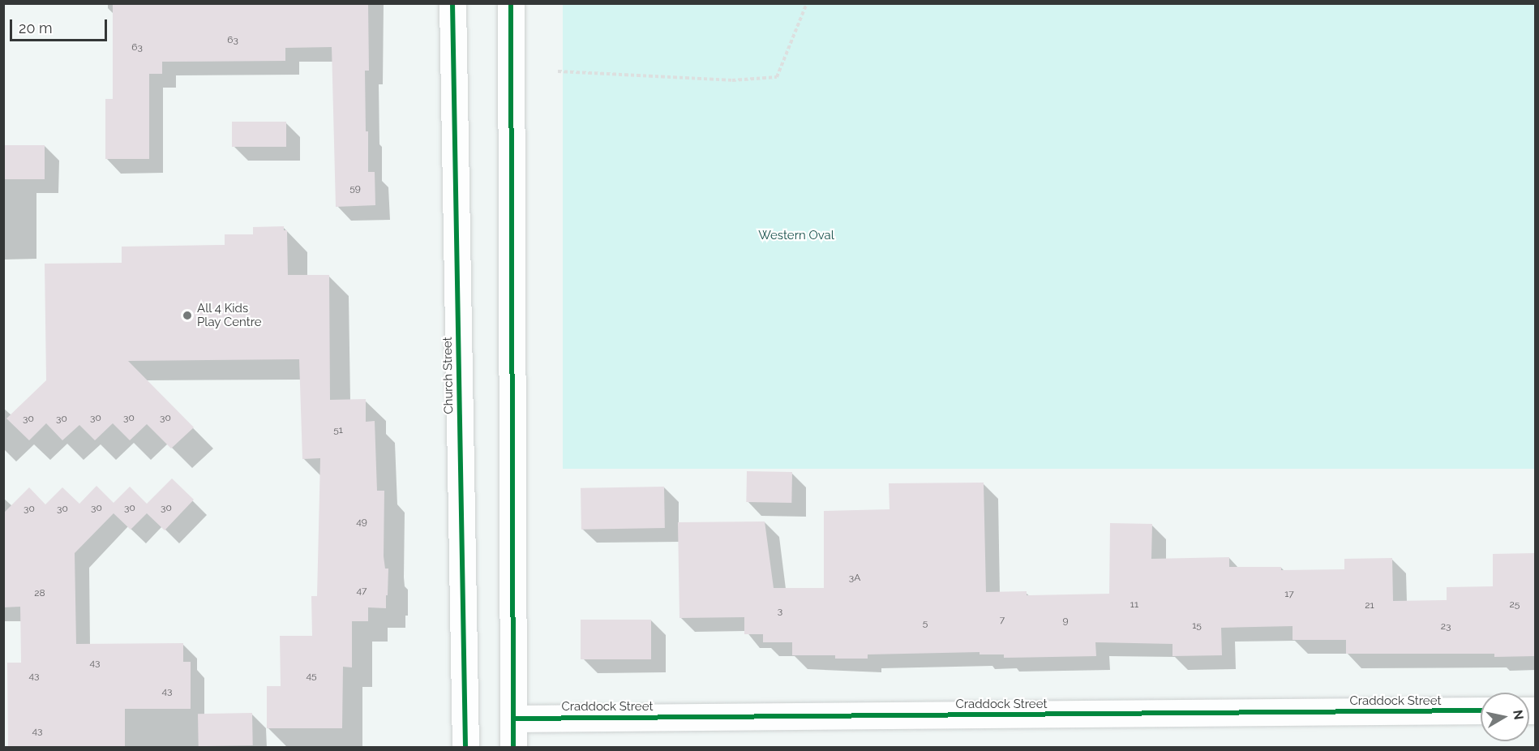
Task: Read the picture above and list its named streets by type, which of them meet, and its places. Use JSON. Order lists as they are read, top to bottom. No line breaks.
{"streets":{"main road":["Church Street","Craddock Street"]},"parks":["Western Oval"],"places":["All 4 Kids Play Centre"],"house_numbers":["63","63","59","30","30","30","30","30","51","30","30","30","30","30","49","3A","47","28","17","11","25","21","3","7","9","5","15","23","43","43","45","43","43"],"scale_bar":"20 m","north":"right"}
